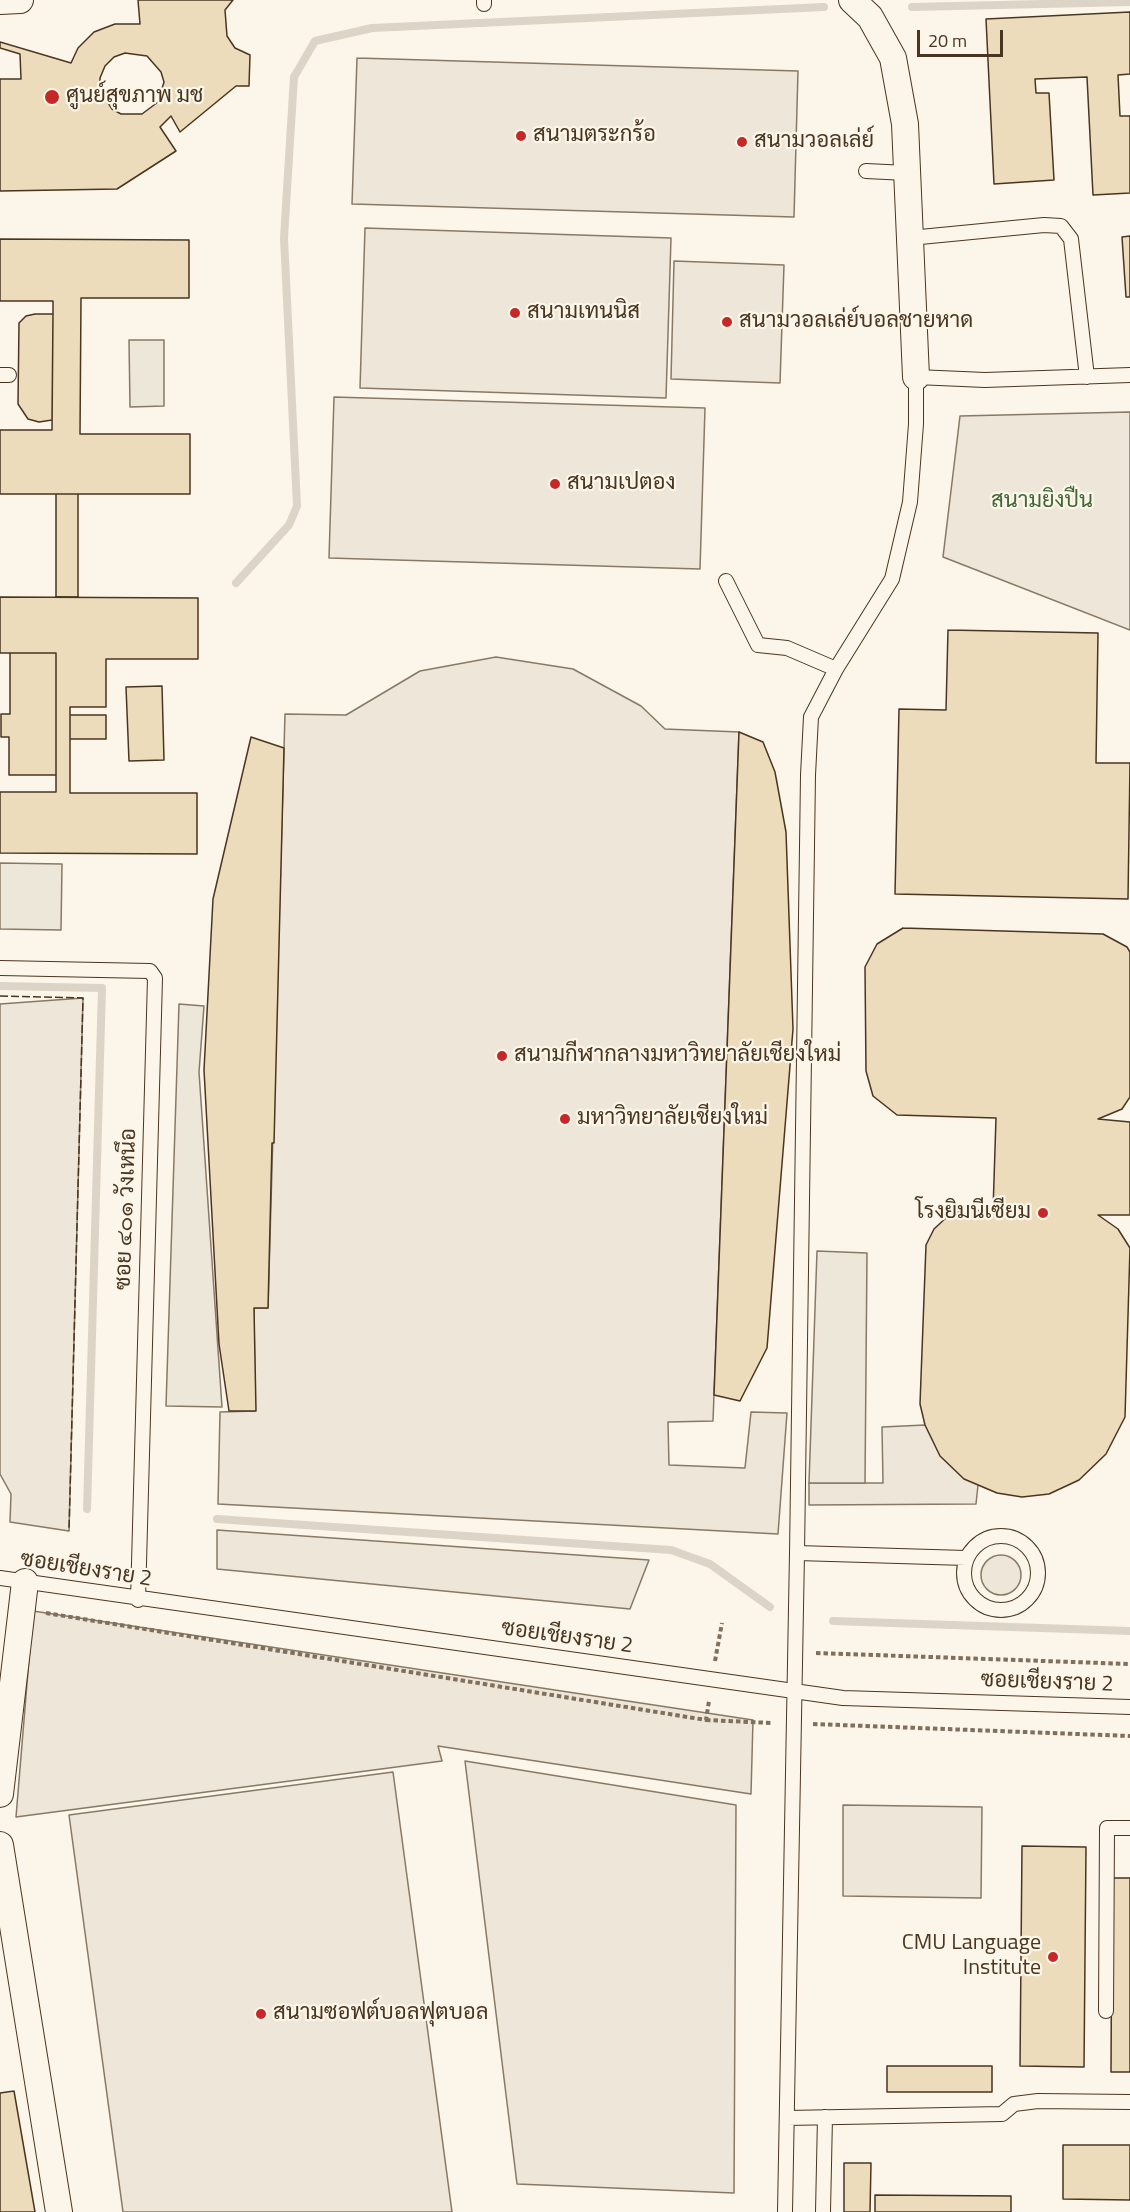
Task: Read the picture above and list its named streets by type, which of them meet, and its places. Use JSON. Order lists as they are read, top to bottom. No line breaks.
{"streets":{"lane":["ซอย ๔๐๑ วังเหนึอ","ซอยเชียงราย 2"]},"crossings":[["ซอย ๔๐๑ วังเหนึอ","ซอยเชียงราย 2"]],"parks":["สนามยิงปืน"],"places":["ศูนย์สุขภาพ มช","สนามตระกร้อ","สนามวอลเล่ย์","สนามเทนนิส","สนามวอลเล่ย์บอลชายหาด","สนามเปตอง","สนามกีฬากลางมหาวิทยาลัยเชียงใหม่","มหาวิทยาลัยเชียงใหม่","โรงยิมนีเซียม","CMU Language Institute","สนามซอฟต์บอลฟุตบอล"],"scale_bar":"20 m"}
